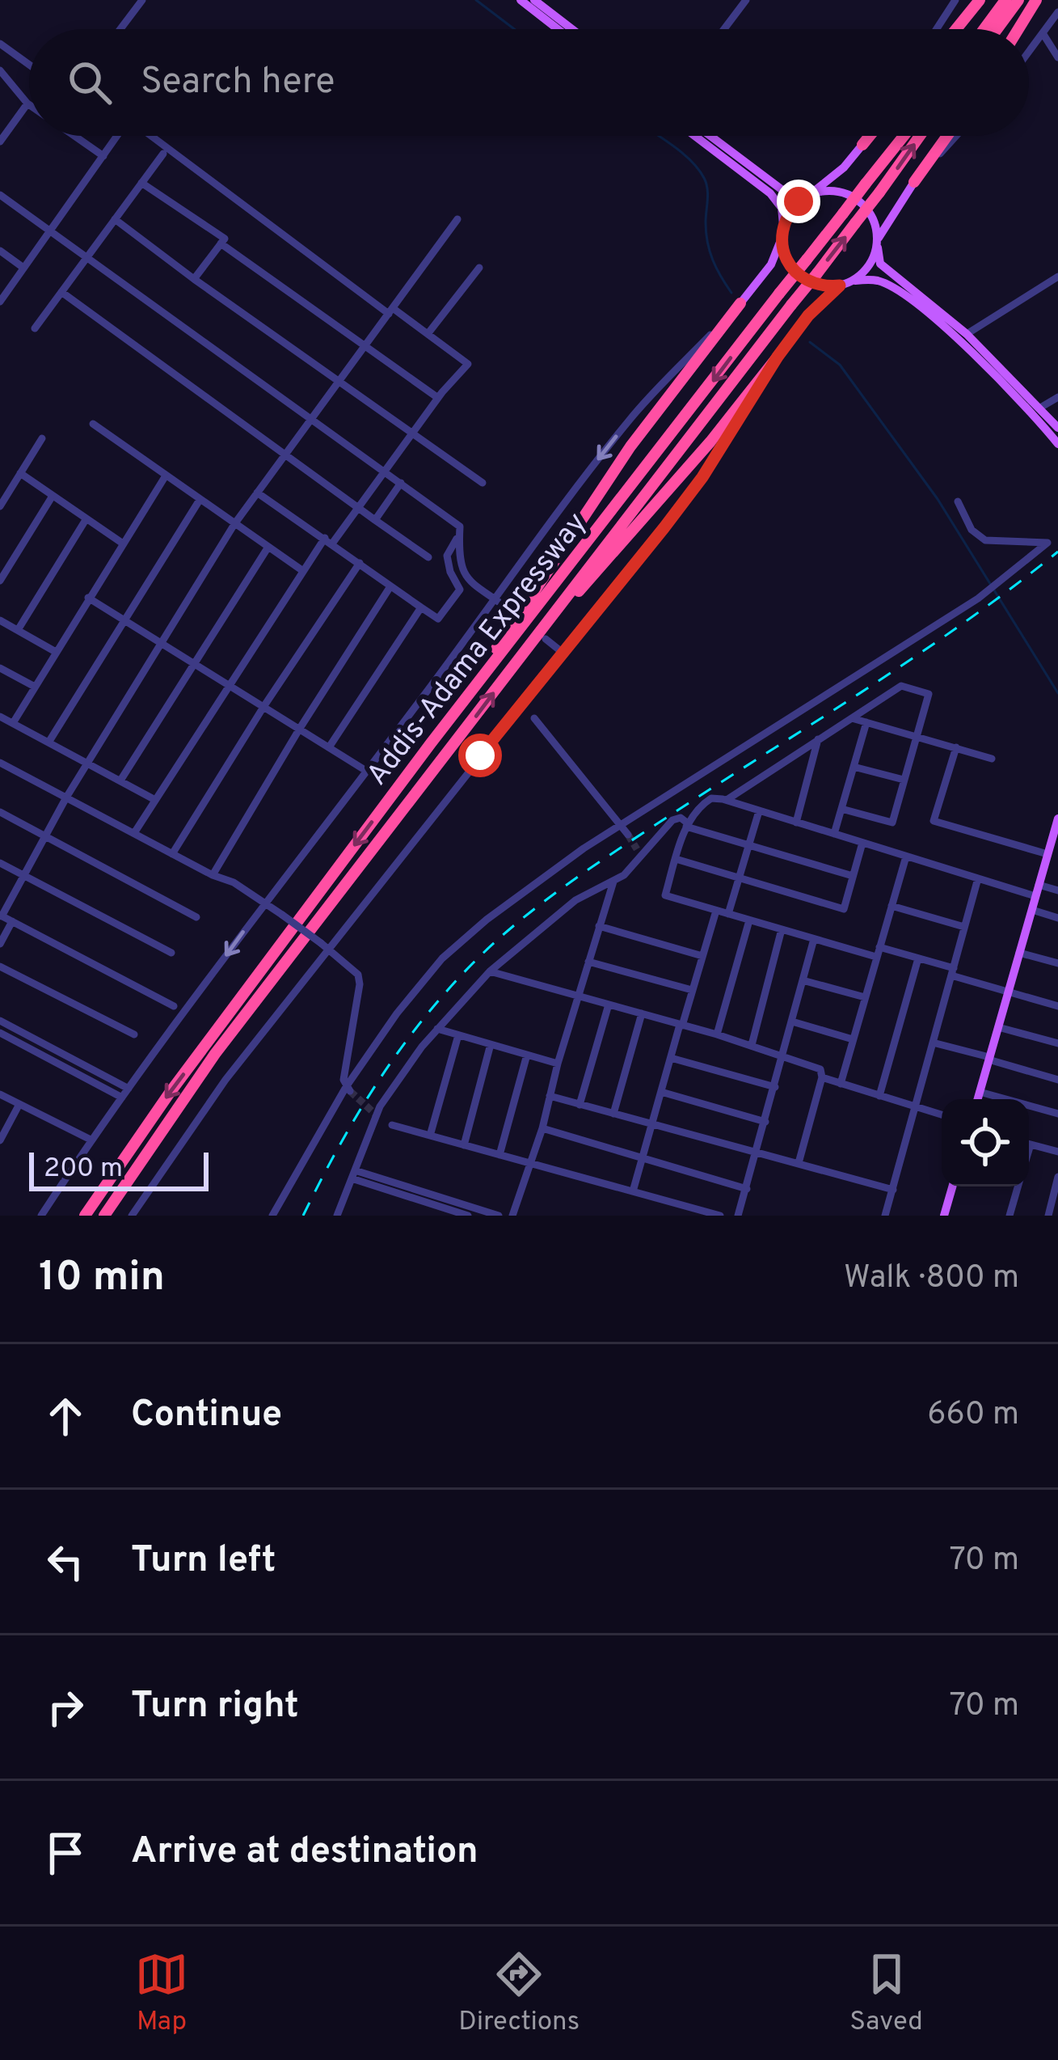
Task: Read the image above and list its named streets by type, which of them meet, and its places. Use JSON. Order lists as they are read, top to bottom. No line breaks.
{"streets":{"highway":["Addis-Adama Expressway"]},"scale_bar":"200 m","page":{"search":"Search here","scale":"200 m","heading":["10 min","Walk · 800 m"],"list":[["Continue","660 m"],["Turn left","70 m"],["Turn right","70 m"],"Arrive at destination"],"nav":["Map","Directions","Saved"]}}
